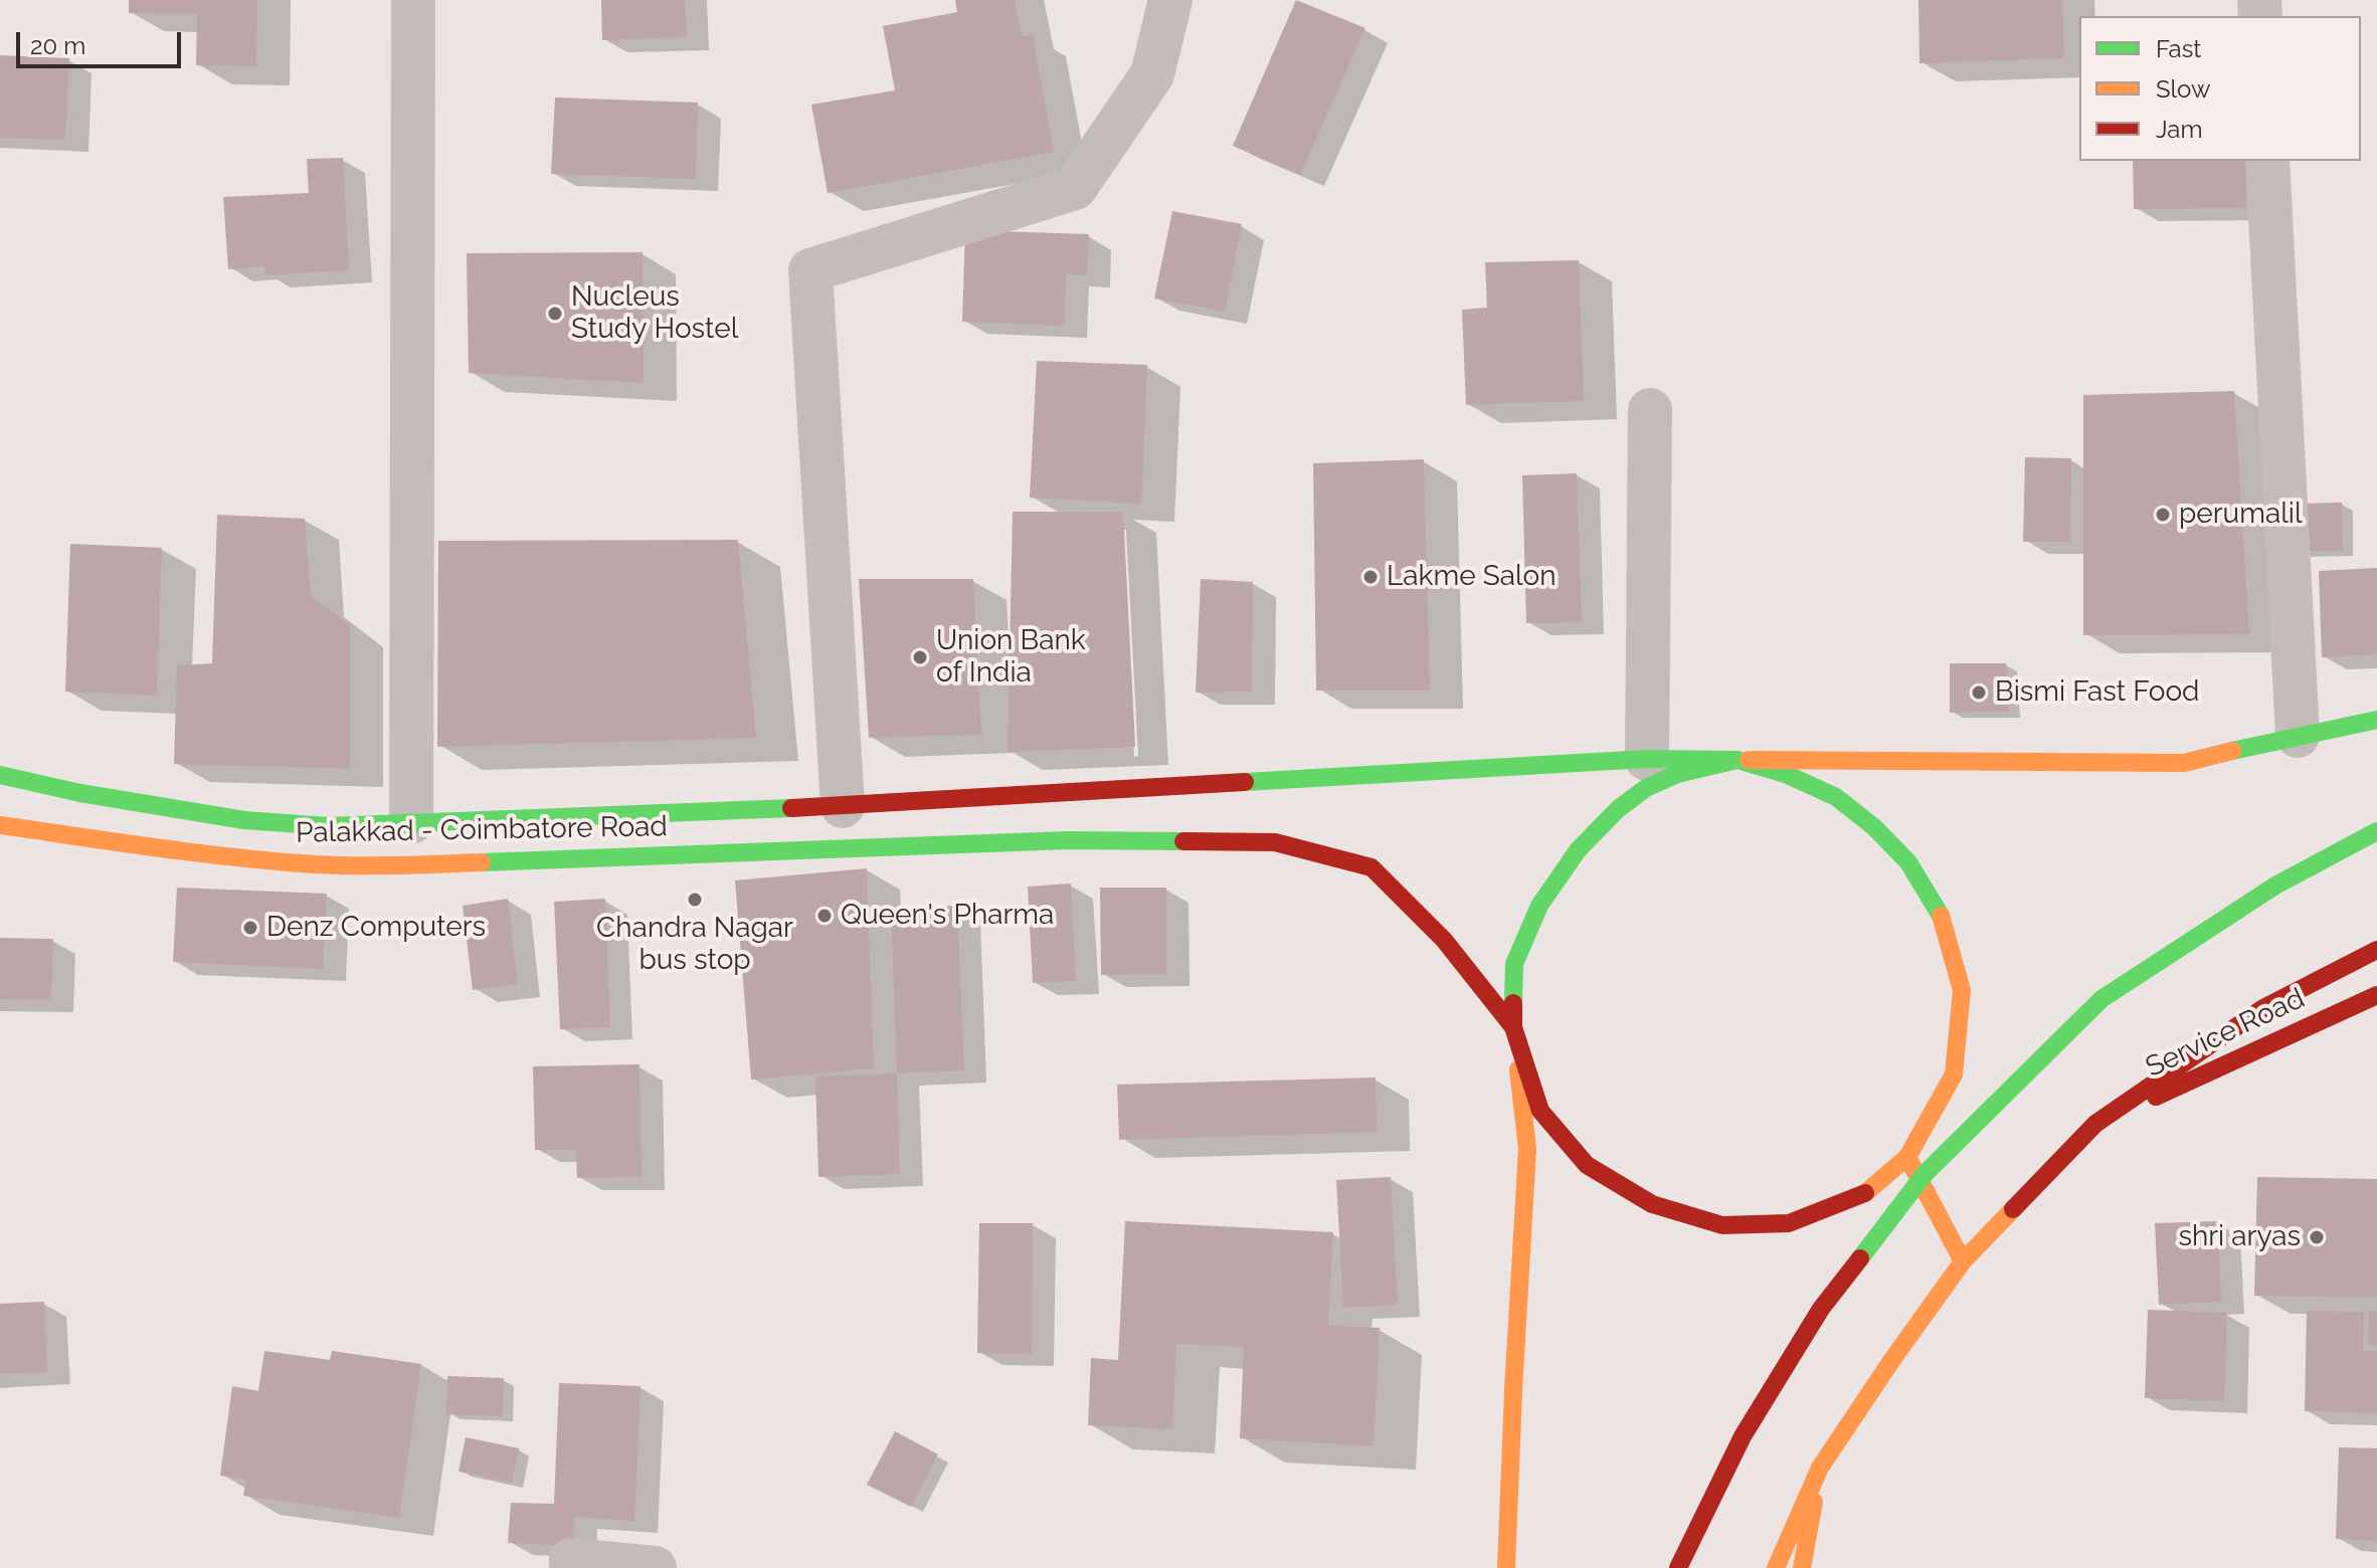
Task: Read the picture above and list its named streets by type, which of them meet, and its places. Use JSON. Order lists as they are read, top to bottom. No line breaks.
{"streets":{"main road":["Palakkad - Coimbatore Road","Service Road"]},"places":["Nucleus Study Hostel","perumalil","Lakme Salon","Union Bank of India","Bismi Fast Food","Chandra Nagar bus stop","Queen's Pharma","Denz Computers","shri aryas"],"legend":["Fast","Slow","Jam"],"scale_bar":"20 m"}
